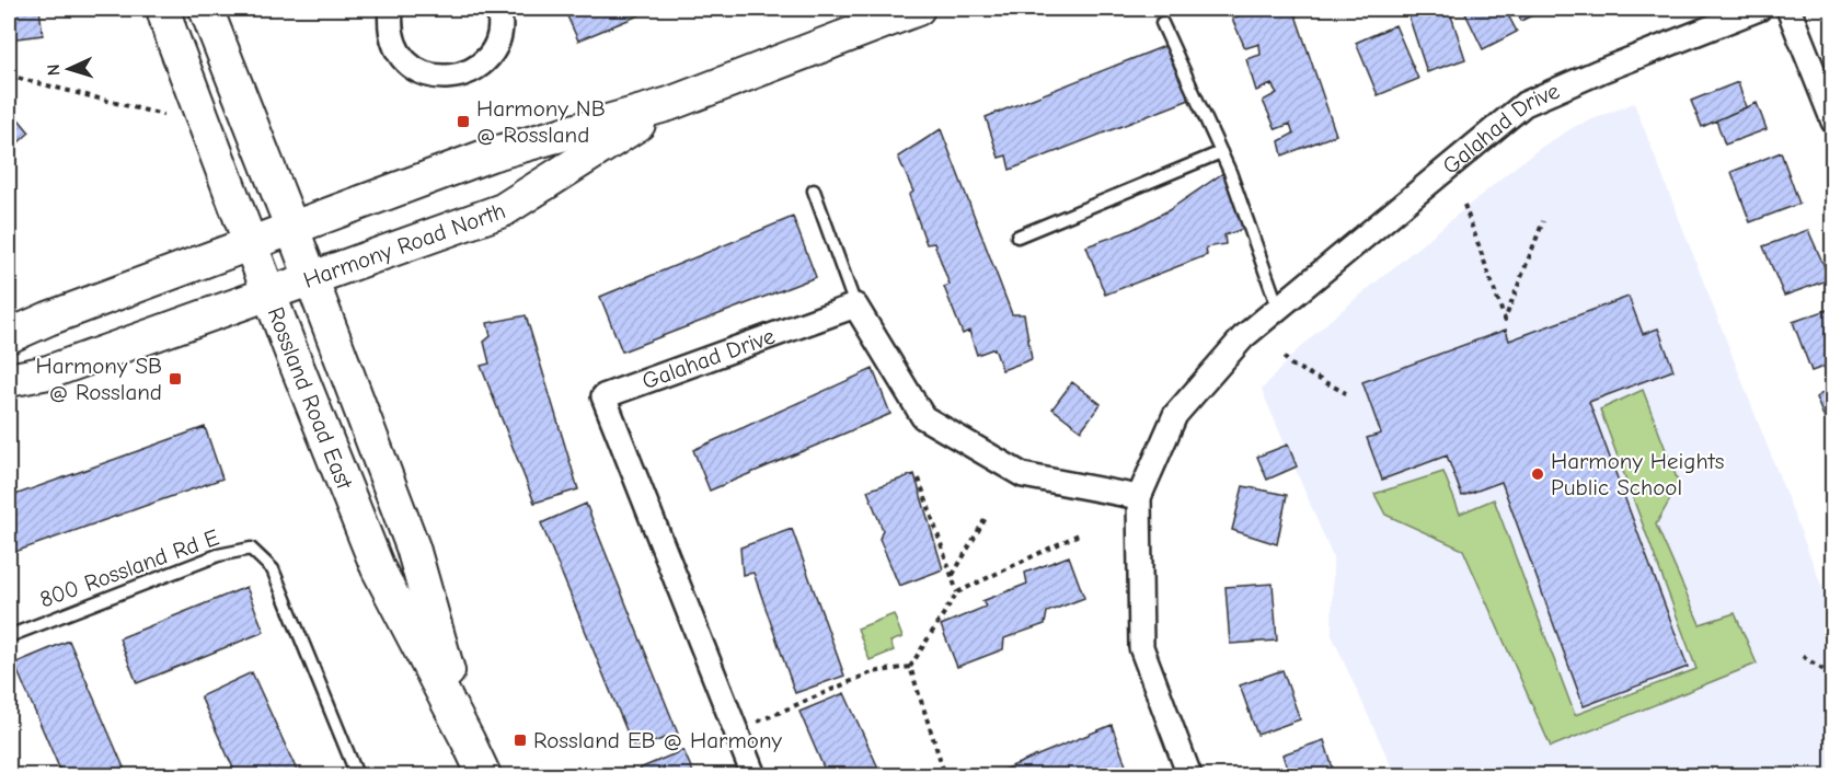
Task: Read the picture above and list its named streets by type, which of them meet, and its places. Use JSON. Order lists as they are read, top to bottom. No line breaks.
{"streets":{"main road":["Harmony Road North","Rossland Road East"],"street":["Galahad Drive"],"lane":["800 Rossland Rd E"]},"crossings":[["Harmony Road North","Rossland Road East"]],"places":{"transit":["Harmony NB @ Rossland","Harmony SB @ Rossland","Rossland EB @ Harmony"],"other":["Harmony Heights Public School"]},"north":"left"}
